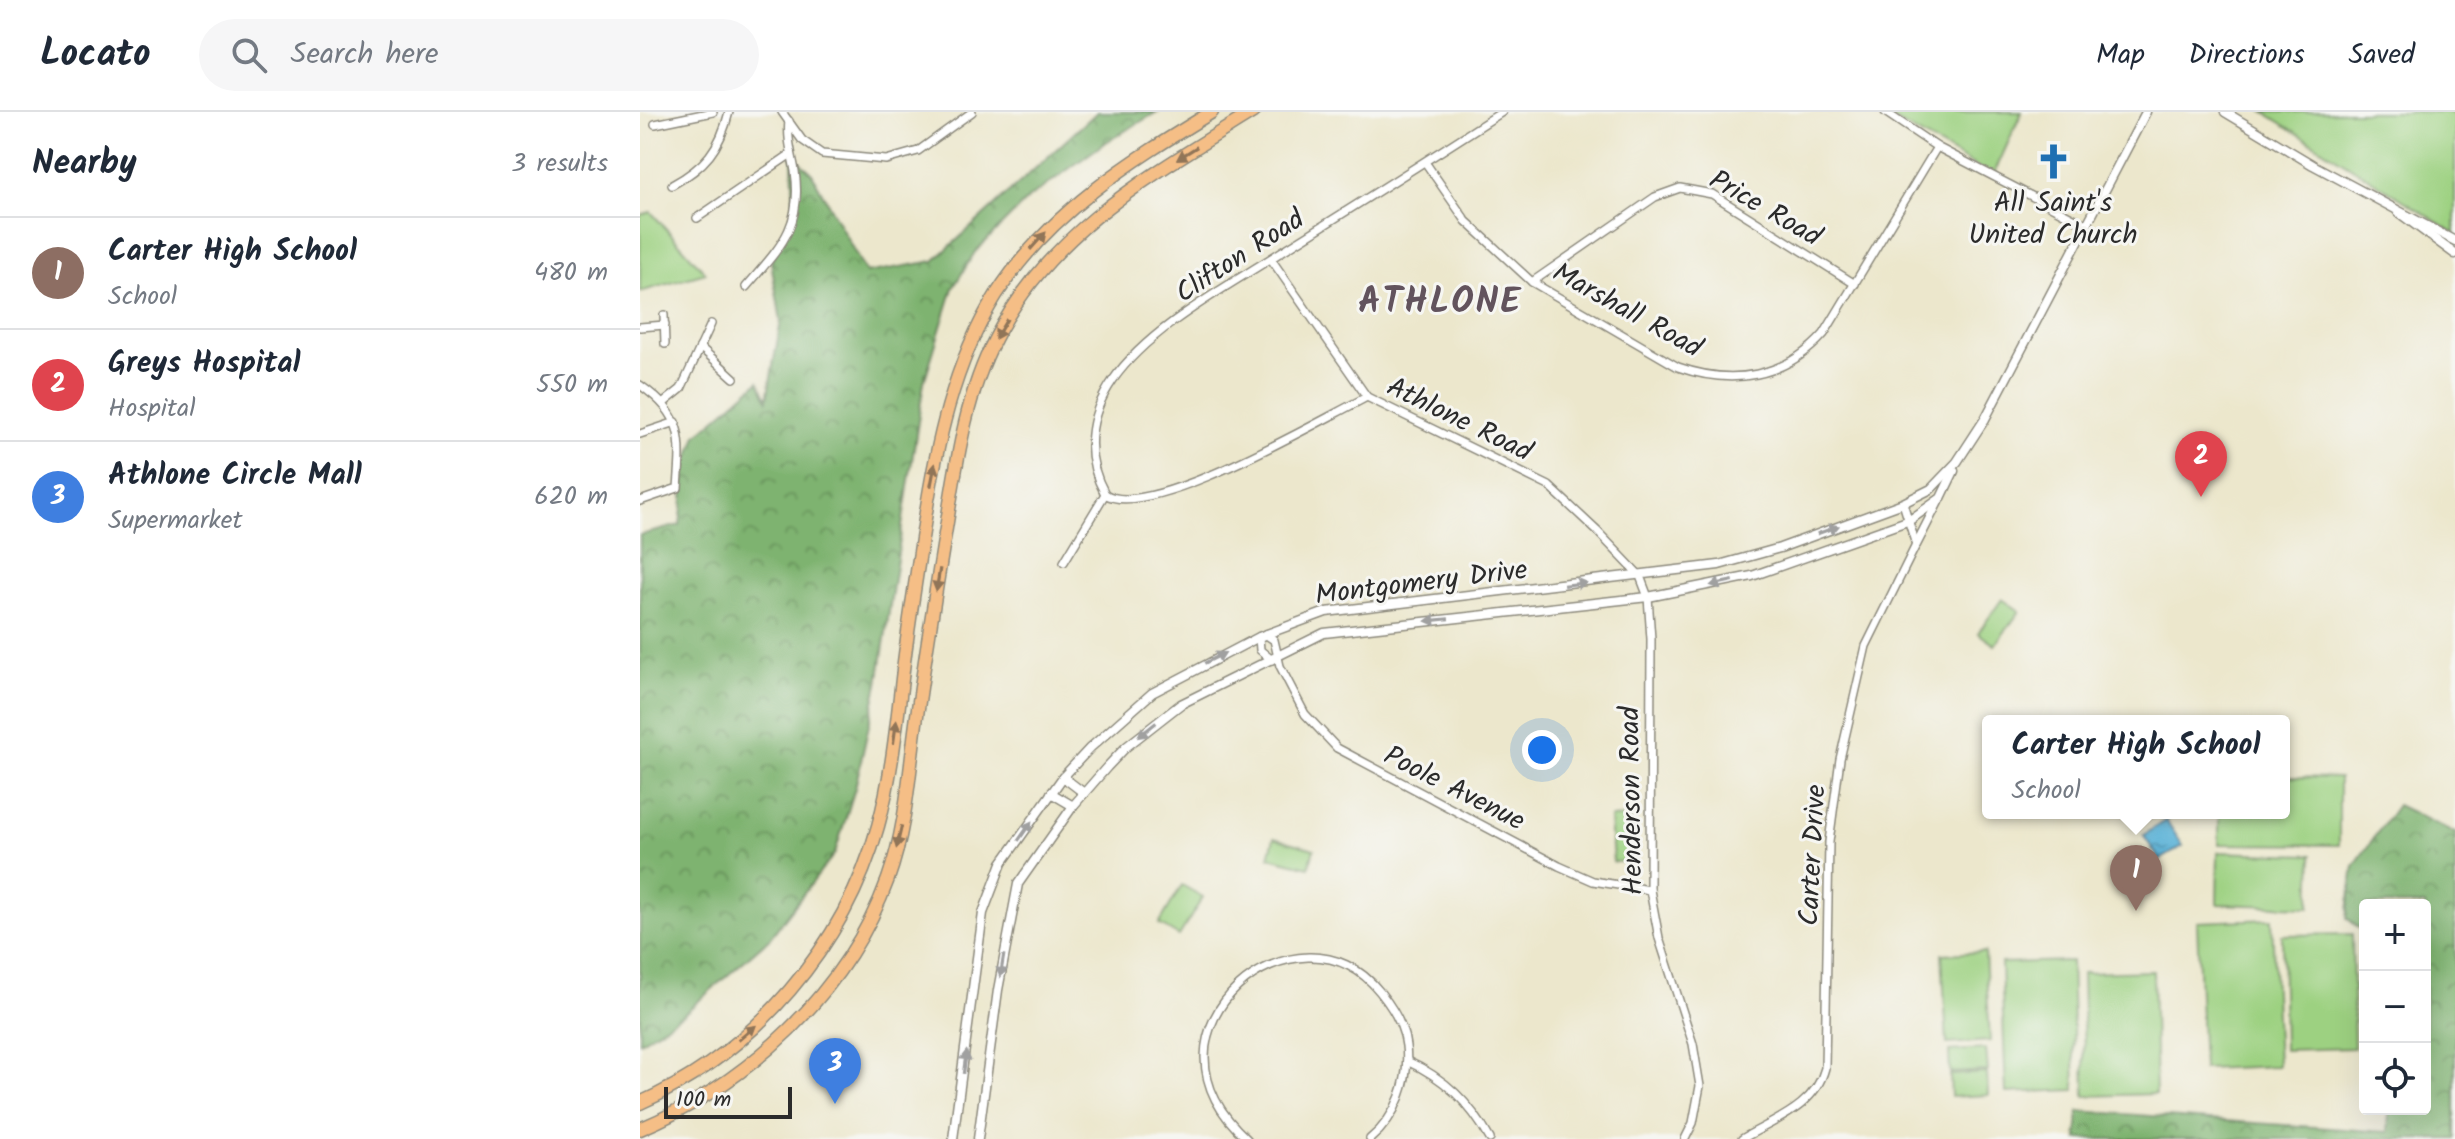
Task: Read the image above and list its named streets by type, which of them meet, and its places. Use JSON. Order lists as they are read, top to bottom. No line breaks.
{"streets":{"street":["Price Road","Clifton Road","Marshall Road","Athlone Road","Montgomery Drive","Poole Avenue","Henderson Road","Carter Drive"]},"crossings":[["Price Road","Marshall Road"],["Clifton Road","Marshall Road"],["Clifton Road","Athlone Road"],["Athlone Road","Montgomery Drive"],["Athlone Road","Henderson Road"],["Montgomery Drive","Poole Avenue"],["Montgomery Drive","Henderson Road"],["Poole Avenue","Henderson Road"]],"districts":["ATHLONE"],"places":{"church":["All Saint's United Church"]},"scale_bar":"100 m","page":{"header":"Locato","search":"Search here","nav":["Map","Directions","Saved"],"heading":["Nearby","3 results"],"list":[{"mark":"1","name":"Carter High School","note":"School","value":"480 m"},{"mark":"2","name":"Greys Hospital","note":"Hospital","value":"550 m"},{"mark":"3","name":"Athlone Circle Mall","note":"Supermarket","value":"620 m"}],"pins":["2","1","3"],"popup":["Carter High School","School"],"map_buttons":["+","−"],"scale":"100 m"}}
